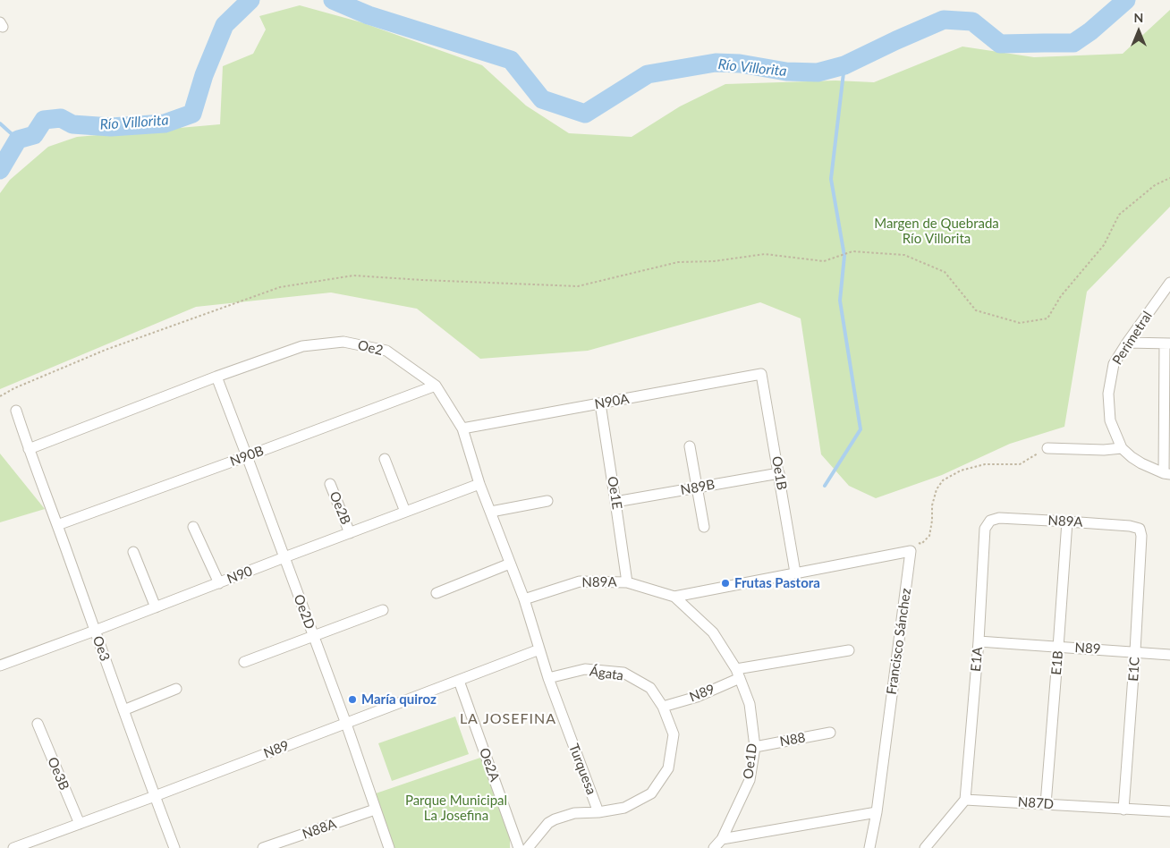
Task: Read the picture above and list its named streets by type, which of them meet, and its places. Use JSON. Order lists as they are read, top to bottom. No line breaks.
{"streets":{"street":["Perimetral","Oe2","N90A","N90B","Oe1B","N89B","Oe1E","Oe2B","N89A","N90","Oe2D","Francisco Sánchez","Oe3","N89","E1A","E1B","E1C","Ágata","N88","Oe1D","Oe2A","Turquesa","Oe3B","N87D","N88A"]},"crossings":[["Oe2","N90A"],["Oe2","N90B"],["Oe2","N89A"],["Oe2","N90"],["Oe2","Oe2D"],["Oe2","Oe3"],["Oe2","N89"],["Oe2","Turquesa"],["N90A","Oe1B"],["N90A","Oe1E"],["N90B","Oe2D"],["N90B","Oe3"],["Oe1B","N89B"],["Oe1B","N89A"],["N89B","Oe1E"],["Oe1E","N89A"],["Oe2B","N90"],["N89A","N89"],["N89A","E1A"],["N89A","E1B"],["N89A","E1C"],["N89A","Oe1D"],["N90","Oe2D"],["N90","Oe3"],["Oe2D","N89"],["Oe2D","N88A"],["Oe3","N89"],["N89","E1A"],["N89","E1B"],["N89","E1C"],["N89","Ágata"],["N89","Oe1D"],["N89","Oe2A"],["N89","Turquesa"],["N89","Oe3B"],["E1A","N87D"],["E1B","N87D"],["E1C","N87D"],["Ágata","Turquesa"],["N88","Oe1D"]],"districts":["LA JOSEFINA"],"water":["Río Villorita"],"parks":["Margen de Quebrada Río Villorita","Parque Municipal La Josefina"],"places":["Frutas Pastora","María quiroz"],"north":"top"}
